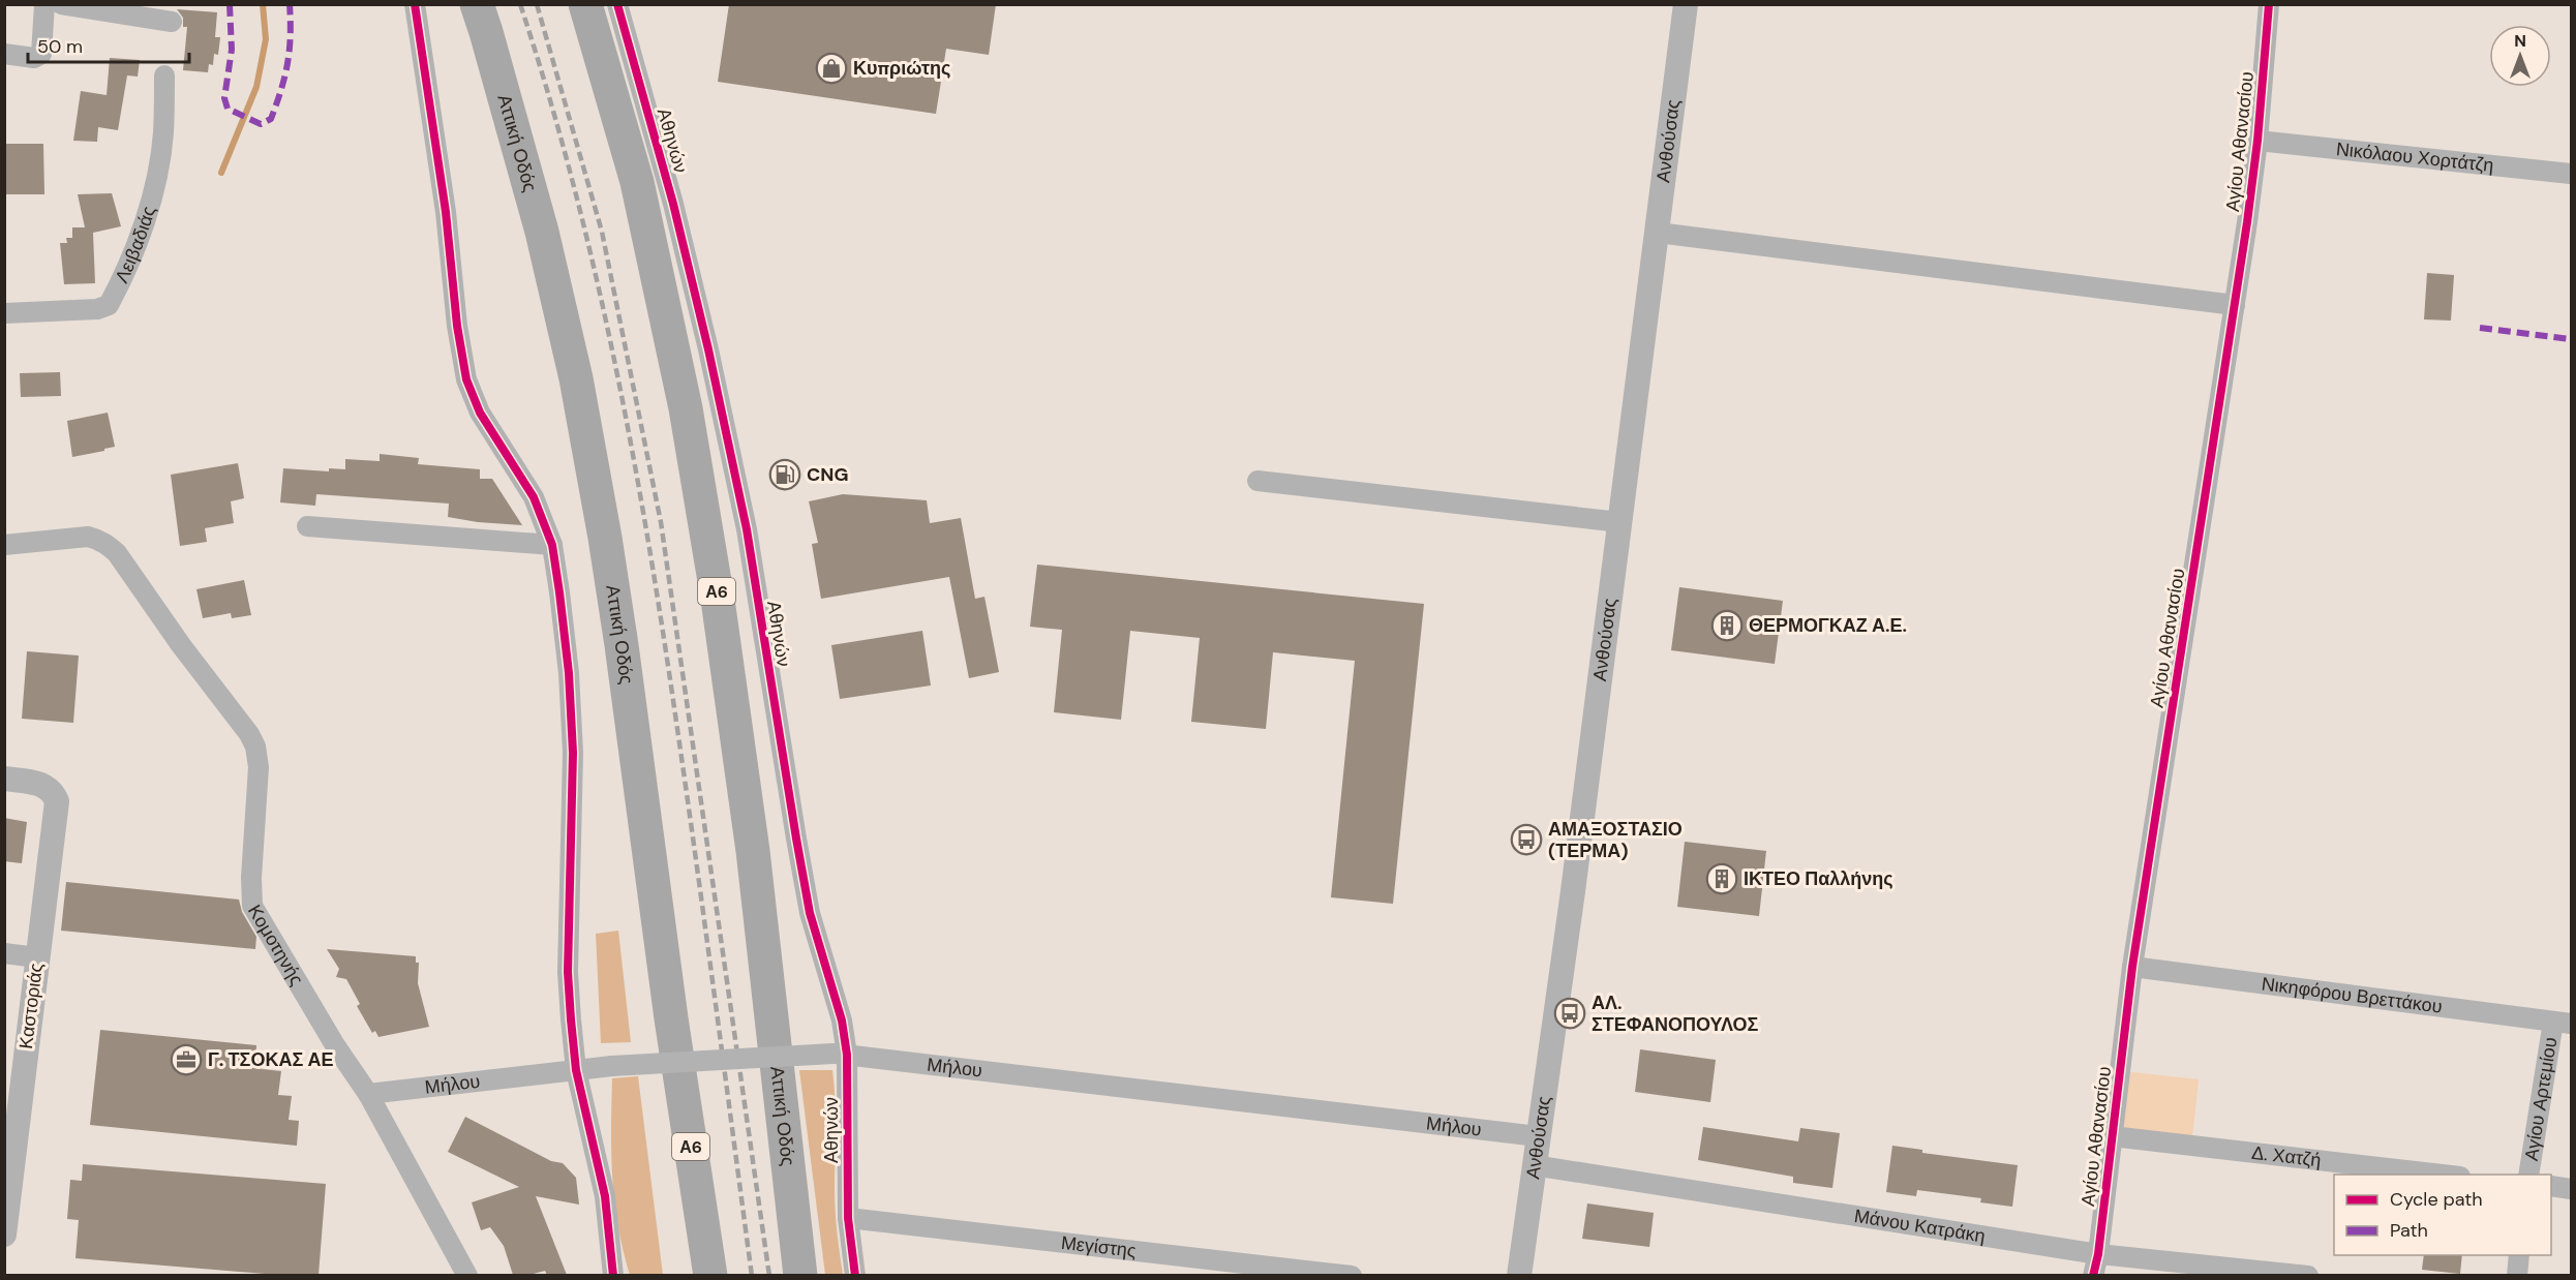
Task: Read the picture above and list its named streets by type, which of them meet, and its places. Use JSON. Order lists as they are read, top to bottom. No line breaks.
{"streets":{"highway":["Αττική Οδός","Α6"],"street":["Αθηνών","Ανθούσας","Αγίου Αθανασίου","Νικόλαου Χορτάτζη","Λειβαδιάς","Κομοτηνής","Νικηφόρου Βρεττάκου","Καστοριάς","Μήλου","Αγίου Αρτεμίου","Δ. Χατζή","Μάνου Κατράκη","Μεγίστης"]},"crossings":[["Αθηνών","Μήλου"],["Αθηνών","Μεγίστης"],["Ανθούσας","Μήλου"],["Ανθούσας","Μάνου Κατράκη"],["Αγίου Αθανασίου","Νικόλαου Χορτάτζη"],["Αγίου Αθανασίου","Νικηφόρου Βρεττάκου"],["Αγίου Αθανασίου","Δ. Χατζή"],["Αγίου Αθανασίου","Μάνου Κατράκη"],["Κομοτηνής","Μήλου"],["Νικηφόρου Βρεττάκου","Αγίου Αρτεμίου"]],"places":{"shop":["Κυπριώτης"],"fuel station":["CNG"],"building":["ΘΕΡΜΟΓΚΑΖ Α.Ε.","ΙΚΤΕΟ Παλλήνης"],"bus stop":["ΑΜΑΞΟΣΤΑΣΙΟ (ΤΕΡΜΑ)","ΑΛ. ΣΤΕΦΑΝΟΠΟΥΛΟΣ"],"office":["Γ. ΤΣΟΚΑΣ ΑΕ"]},"legend":["Cycle path","Path"],"scale_bar":"50 m","north":"top"}
